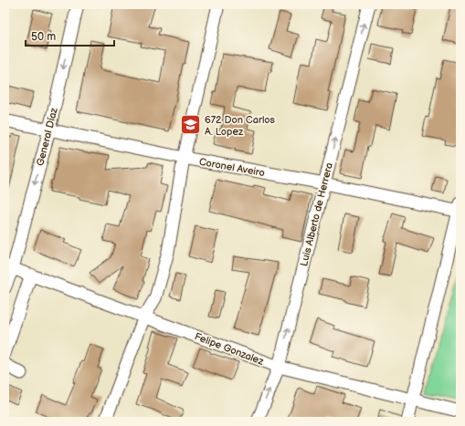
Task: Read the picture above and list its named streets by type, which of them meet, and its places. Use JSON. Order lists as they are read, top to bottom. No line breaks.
{"streets":{"street":["General Díaz","Coronel Aveiro","Luis Alberto de Herrera","Felipe Gonzalez"]},"crossings":[["General Díaz","Coronel Aveiro"],["General Díaz","Felipe Gonzalez"],["Coronel Aveiro","Luis Alberto de Herrera"],["Luis Alberto de Herrera","Felipe Gonzalez"]],"one_way":["General Díaz","Luis Alberto de Herrera"],"places":{"school or university":["672 Don Carlos A. Lopez"]},"scale_bar":"50 m"}
